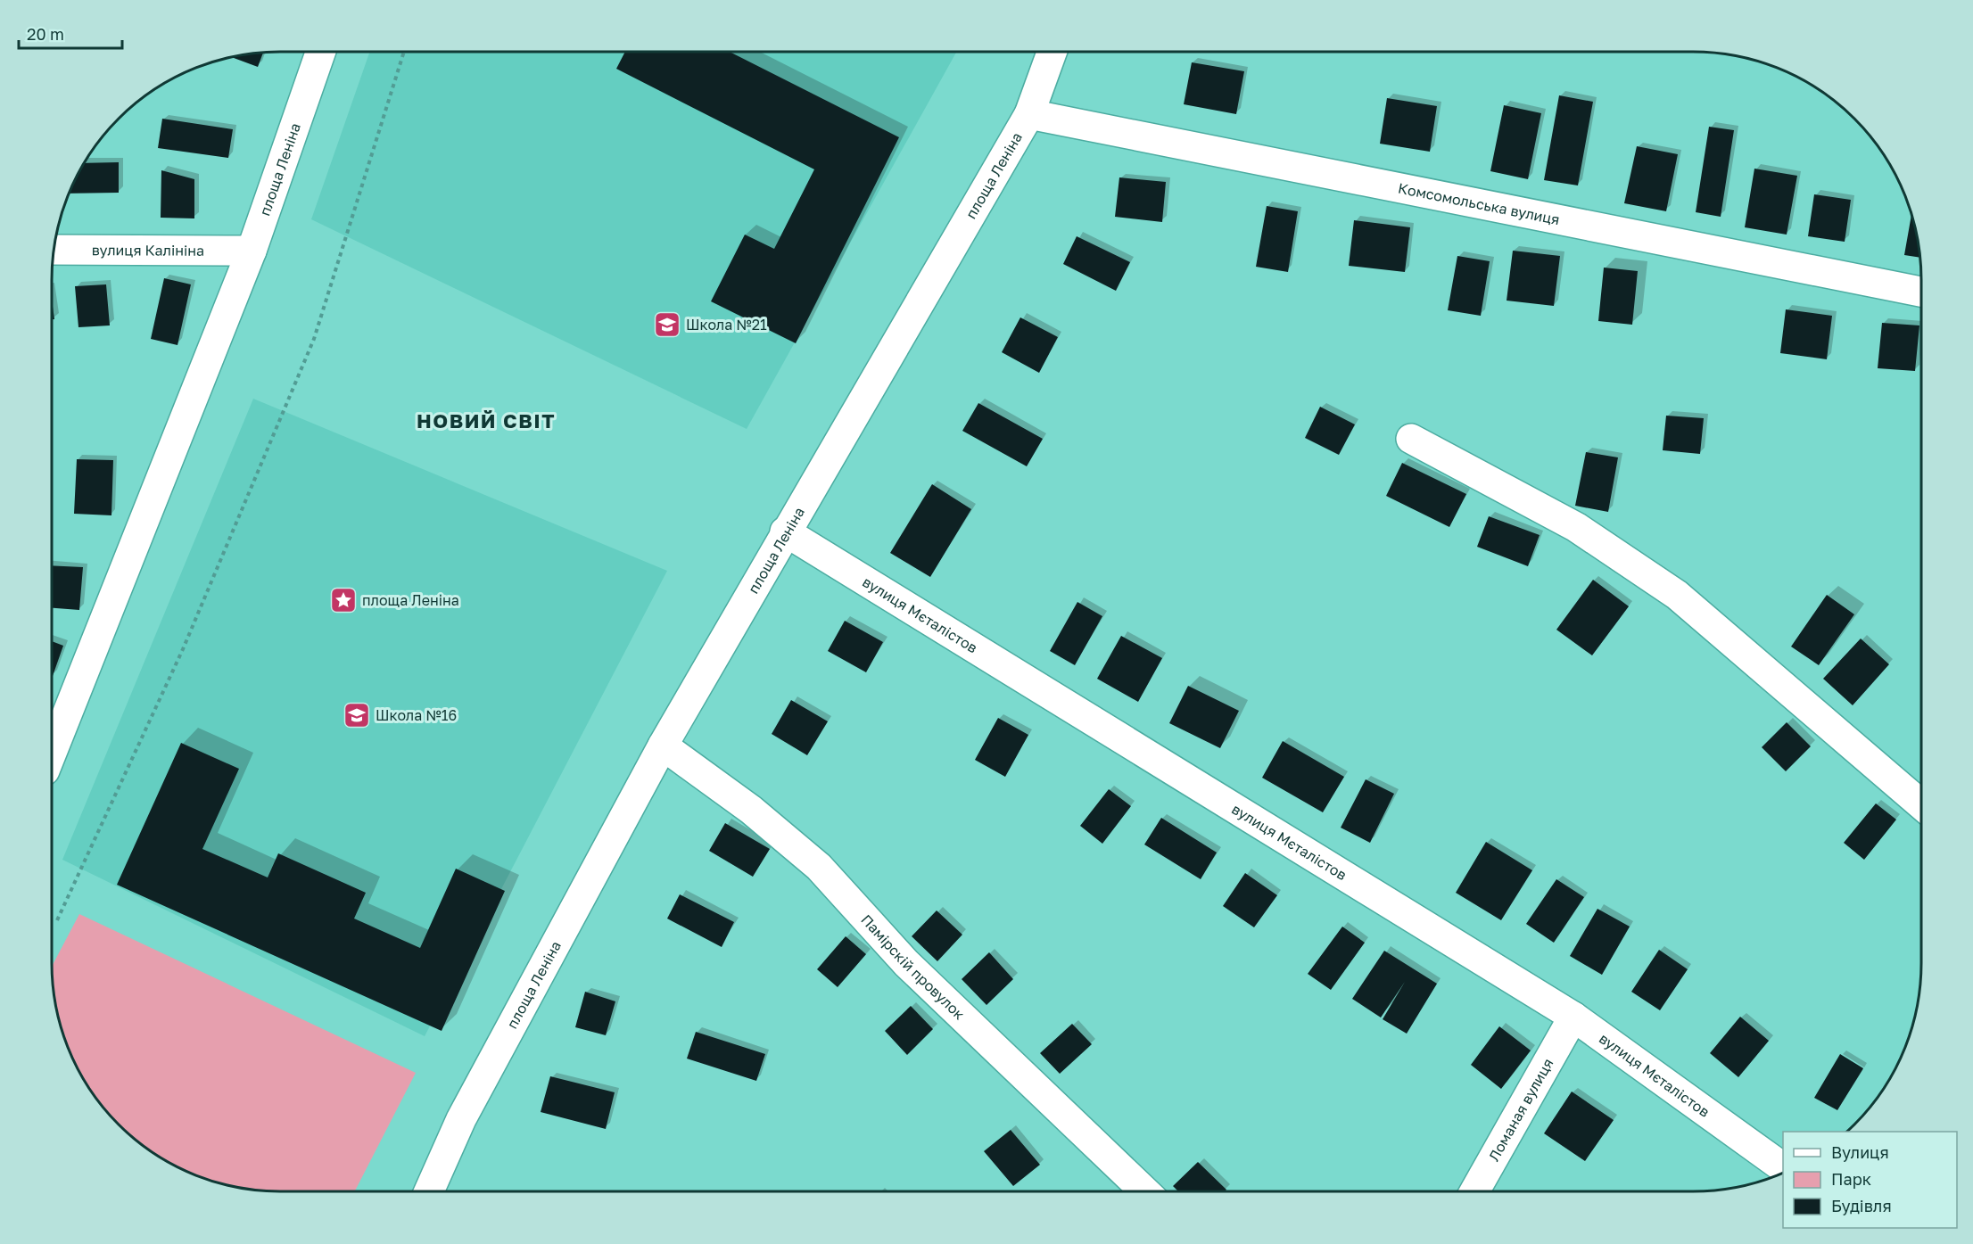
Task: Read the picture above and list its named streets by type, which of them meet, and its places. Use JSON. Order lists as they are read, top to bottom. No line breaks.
{"streets":{"street":["площа Леніна","Комсомольська вулиця","вулиця Калініна","вулиця Мєталістов","Памірскій провулок","Ломаная вулиця"]},"crossings":[["площа Леніна","Комсомольська вулиця"],["площа Леніна","вулиця Калініна"],["площа Леніна","вулиця Мєталістов"],["площа Леніна","Памірскій провулок"],["вулиця Мєталістов","Ломаная вулиця"]],"districts":["НОВИЙ СВІТ"],"places":{"school or university":["Школа №21","Школа №16"],"place":["площа Леніна"]},"legend":["Вулиця","Парк","Будівля"],"scale_bar":"20 m"}
